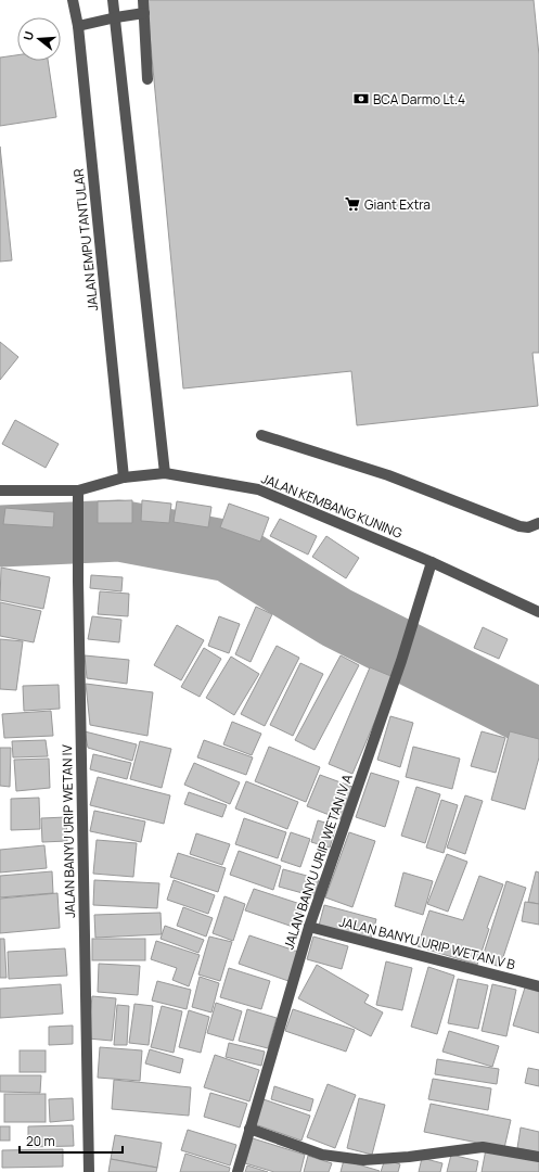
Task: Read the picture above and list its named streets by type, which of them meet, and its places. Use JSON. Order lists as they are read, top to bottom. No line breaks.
{"streets":{"street":["JALAN EMPU TANTULAR","JALAN KEMBANG KUNING","JALAN BANYU URIP WETAN IV","JALAN BANYU URIP WETAN IV A","JALAN BANYU URIP WETAN V B"]},"crossings":[["JALAN EMPU TANTULAR","JALAN KEMBANG KUNING"],["JALAN KEMBANG KUNING","JALAN BANYU URIP WETAN IV"],["JALAN KEMBANG KUNING","JALAN BANYU URIP WETAN IV A"],["JALAN BANYU URIP WETAN IV A","JALAN BANYU URIP WETAN V B"]],"places":{"bank":["BCA Darmo Lt.4"],"supermarket":["Giant Extra"]},"scale_bar":"20 m","north":"left"}
